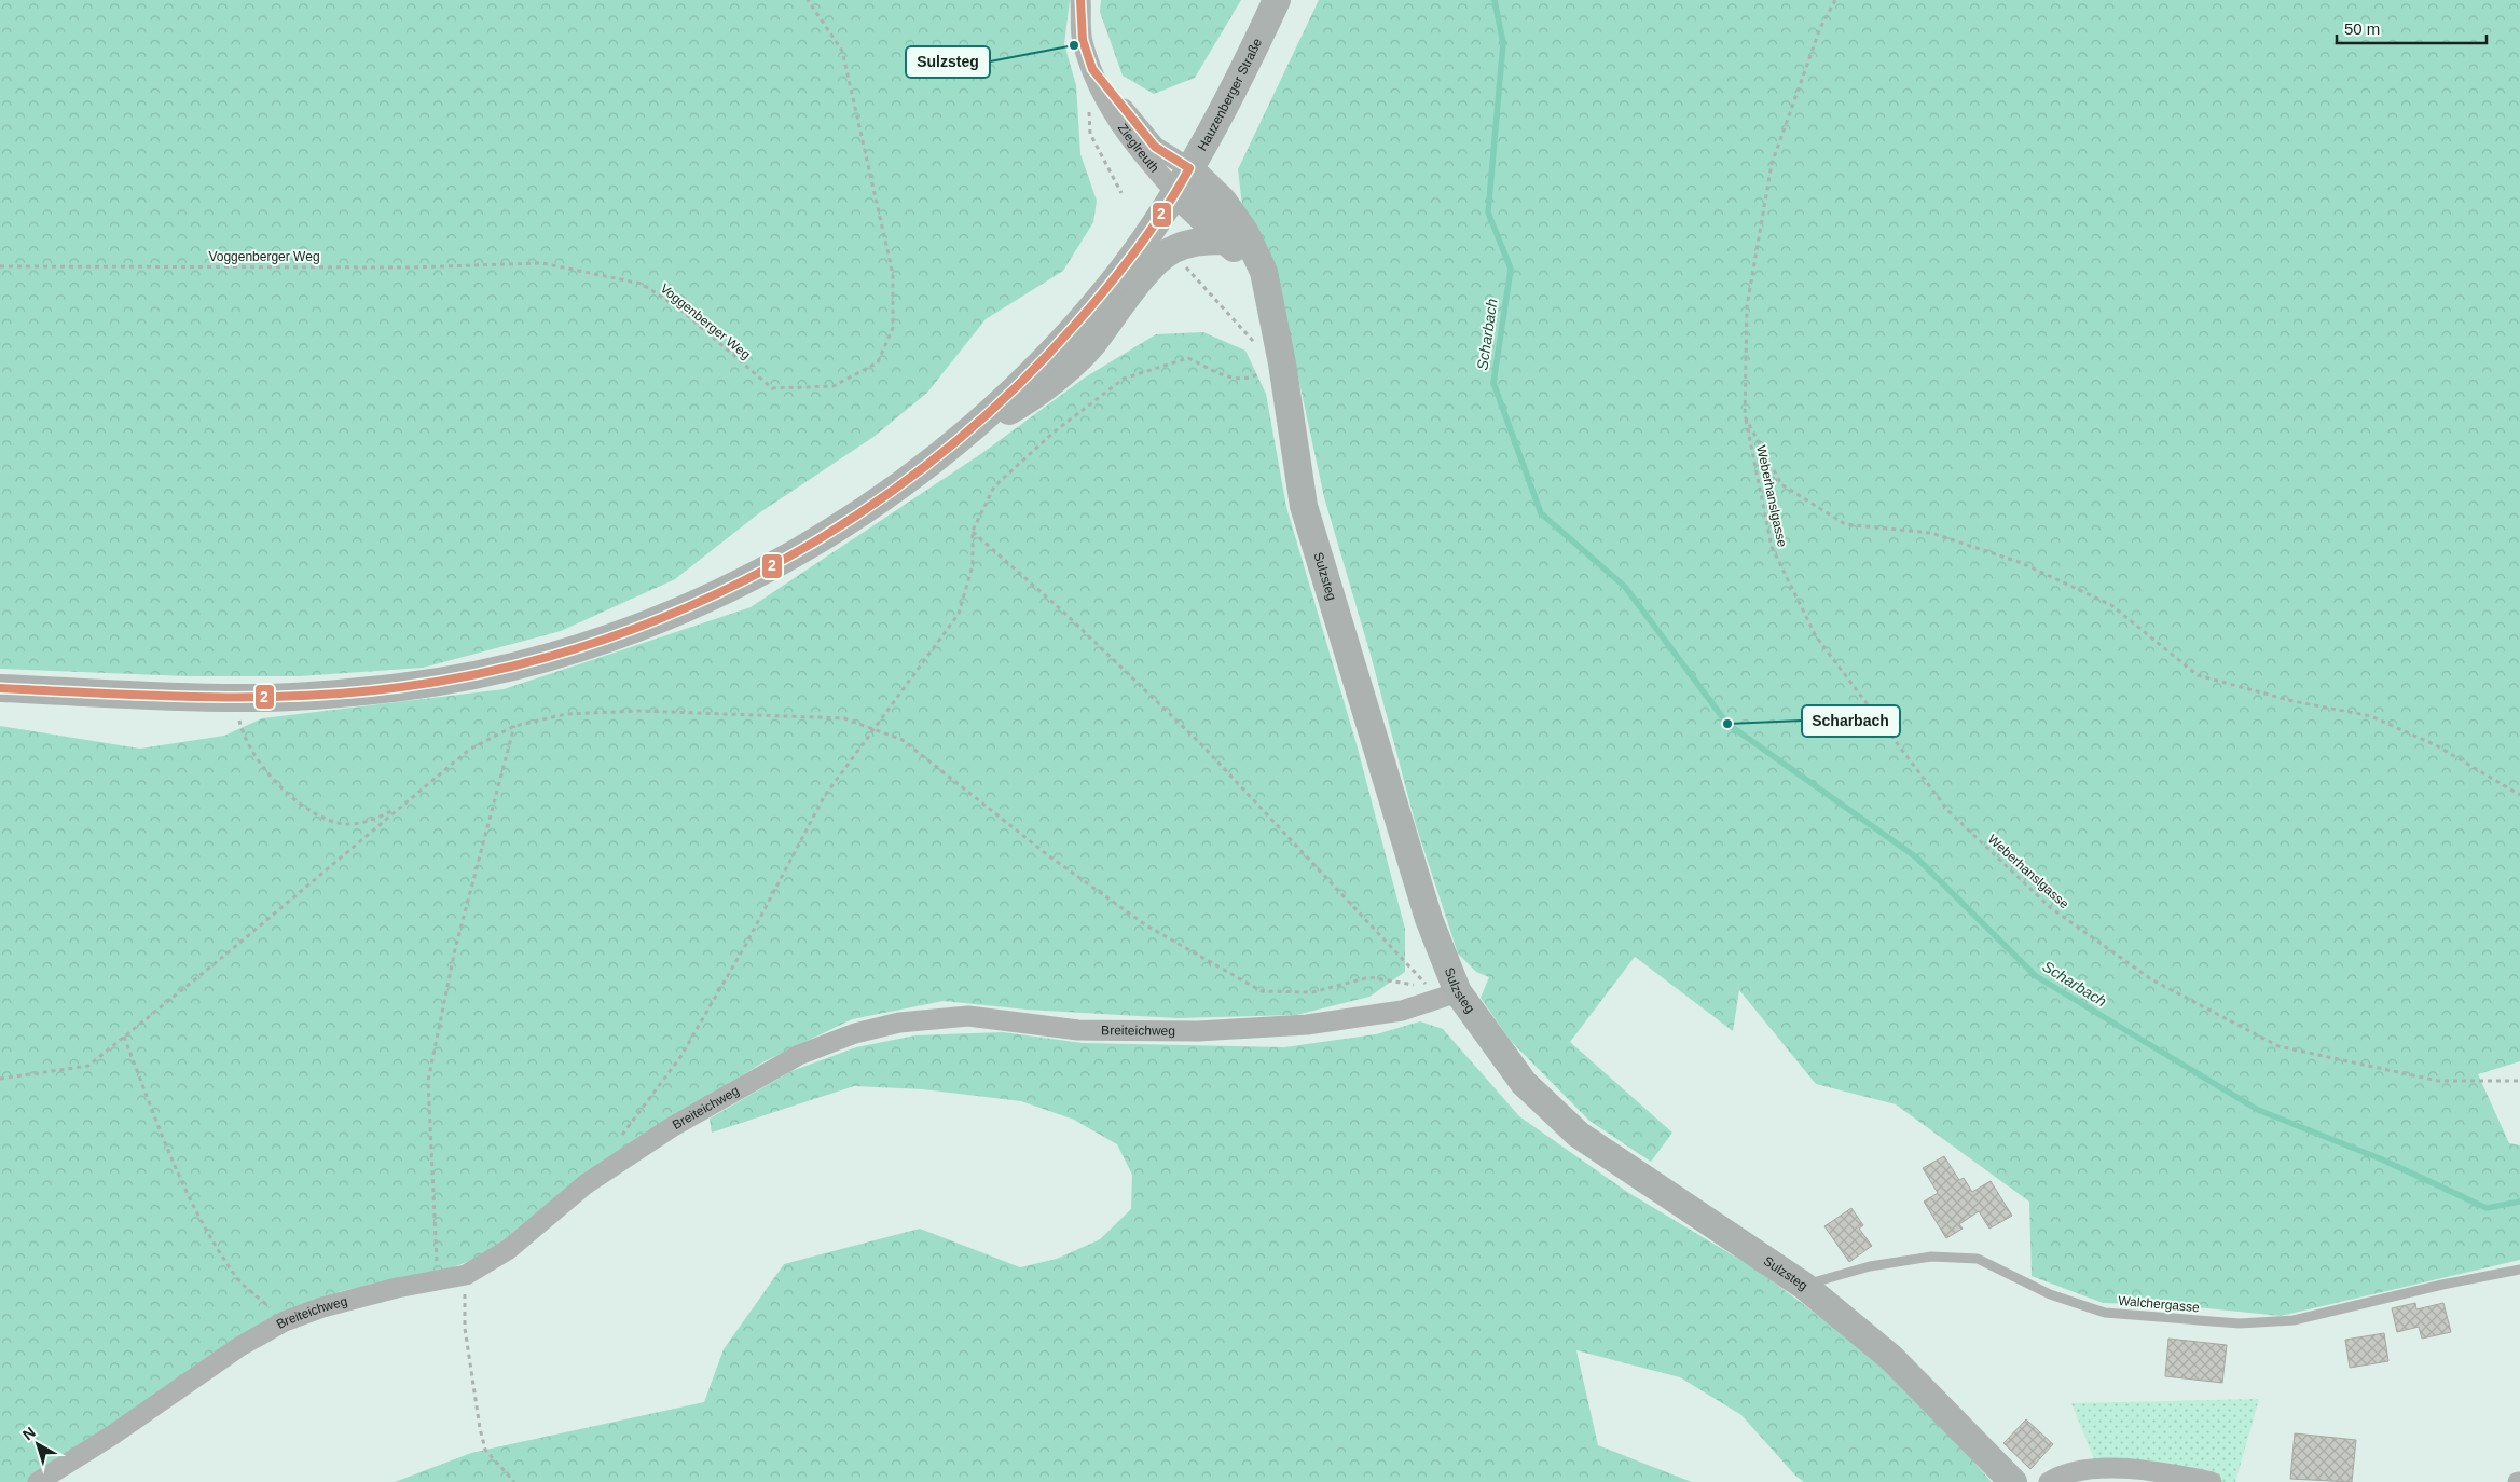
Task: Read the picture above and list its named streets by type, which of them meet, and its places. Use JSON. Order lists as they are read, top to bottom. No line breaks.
{"streets":{"street":["Hauzenberger Straße","Zieglreuth","Sulzsteg","Breiteichweg"],"lane":["Walchergasse"],"path":["Voggenberger Weg","Weberhanslgasse"]},"crossings":[["Hauzenberger Straße","Zieglreuth"],["Hauzenberger Straße","Sulzsteg"],["Zieglreuth","Sulzsteg"],["Sulzsteg","Breiteichweg"],["Sulzsteg","Walchergasse"]],"water":["Scharbach"],"places":["Sulzsteg","Scharbach"],"lines":["transit line 2"],"scale_bar":"50 m","north":"top left"}
